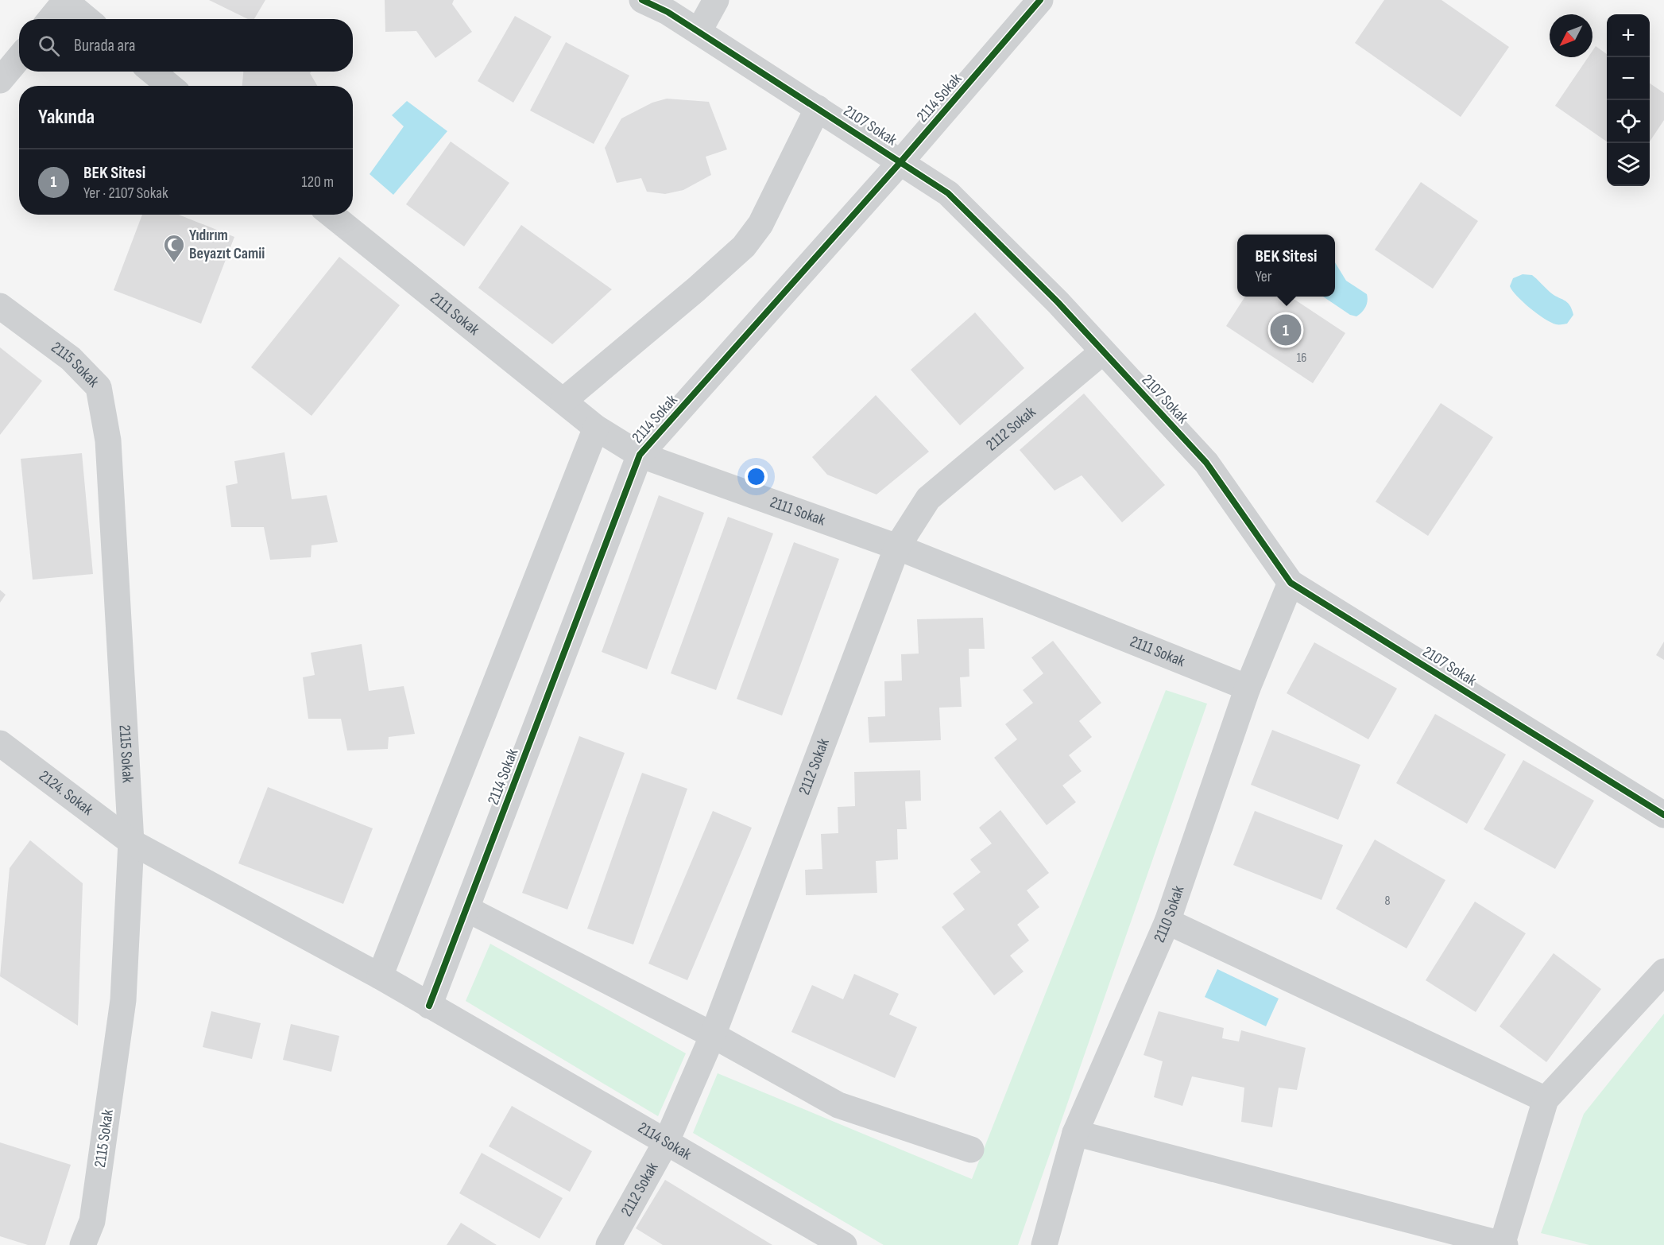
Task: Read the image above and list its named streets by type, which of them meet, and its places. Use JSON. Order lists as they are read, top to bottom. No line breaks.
{"streets":{"street":["2114 Sokak","2107 Sokak","2111 Sokak","2115 Sokak","2112 Sokak","2124. Sokak","2110 Sokak"]},"crossings":[["2114 Sokak","2107 Sokak"],["2114 Sokak","2111 Sokak"],["2114 Sokak","2112 Sokak"],["2114 Sokak","2124. Sokak"],["2107 Sokak","2112 Sokak"],["2107 Sokak","2110 Sokak"],["2111 Sokak","2112 Sokak"],["2111 Sokak","2110 Sokak"],["2115 Sokak","2124. Sokak"]],"places":{"mosque":["Yıdırım Beyazıt Camii"]},"house_numbers":["16","8"],"north":"bottom left","page":{"map_buttons":["+","−"],"search":"Burada ara","heading":"Yakında","list":[{"mark":"1","name":"BEK Sitesi","note":"Yer · 2107 Sokak","value":"120 m"}],"popup":["BEK Sitesi","Yer"],"pins":"1"}}
